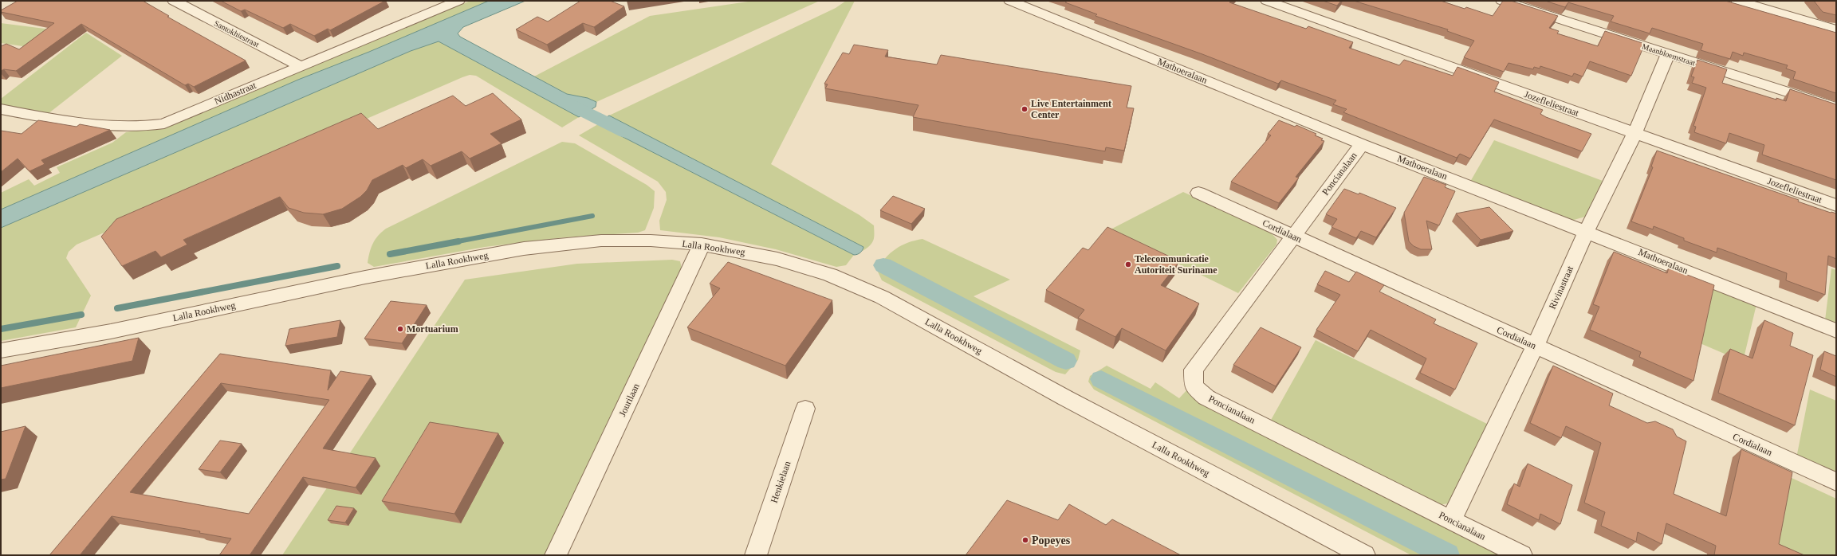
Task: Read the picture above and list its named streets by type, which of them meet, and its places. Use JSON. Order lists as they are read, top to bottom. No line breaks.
{"streets":{"street":["Santokhiestraat","Maanbloemstraat","Mathoeralaan","Nidhastraat","Jozefleliestraat","Poncianalaan","Cordialaan","Lalla Rookhweg","Rivinastraat","Jourilaan","Henkielaan"]},"crossings":[["Santokhiestraat","Nidhastraat"],["Maanbloemstraat","Rivinastraat"],["Mathoeralaan","Poncianalaan"],["Mathoeralaan","Rivinastraat"],["Jozefleliestraat","Rivinastraat"],["Poncianalaan","Cordialaan"],["Poncianalaan","Rivinastraat"],["Cordialaan","Rivinastraat"],["Lalla Rookhweg","Jourilaan"]],"places":["Live Entertainment Center","Telecommunicatie Autoriteit Suriname","Mortuarium","Popeyes"]}
